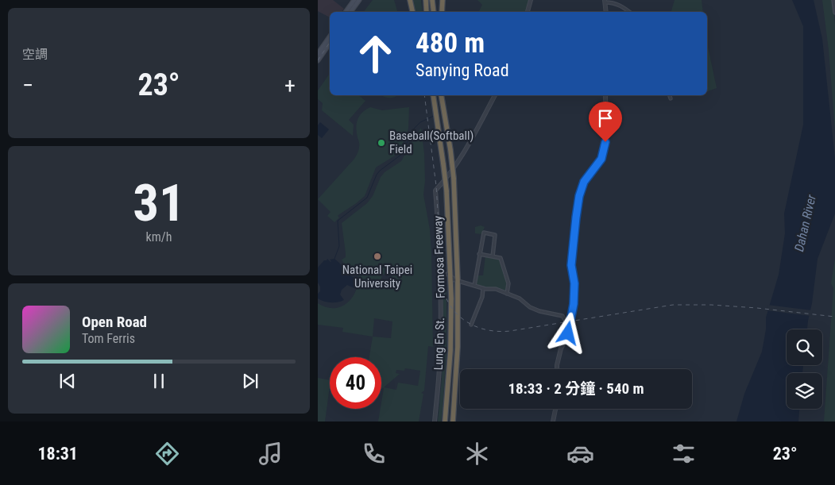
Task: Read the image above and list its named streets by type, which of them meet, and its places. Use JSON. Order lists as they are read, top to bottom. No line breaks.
{"streets":{"highway":["Formosa Freeway"],"street":["Lung En St."]},"water":["Dahan River"],"places":["Baseball(Softball) Field","National Taipei University"],"page":{"tile":["空調",["31","km/h"]],"turn":["480 m","Sanying Road"],"heat":["−","23°","+"],"song":["Open Road","Tom Ferris"],"limit":"40","trip":"18:33 · 2 分鐘 · 540 m","tabs":["18:31","23°"]}}
